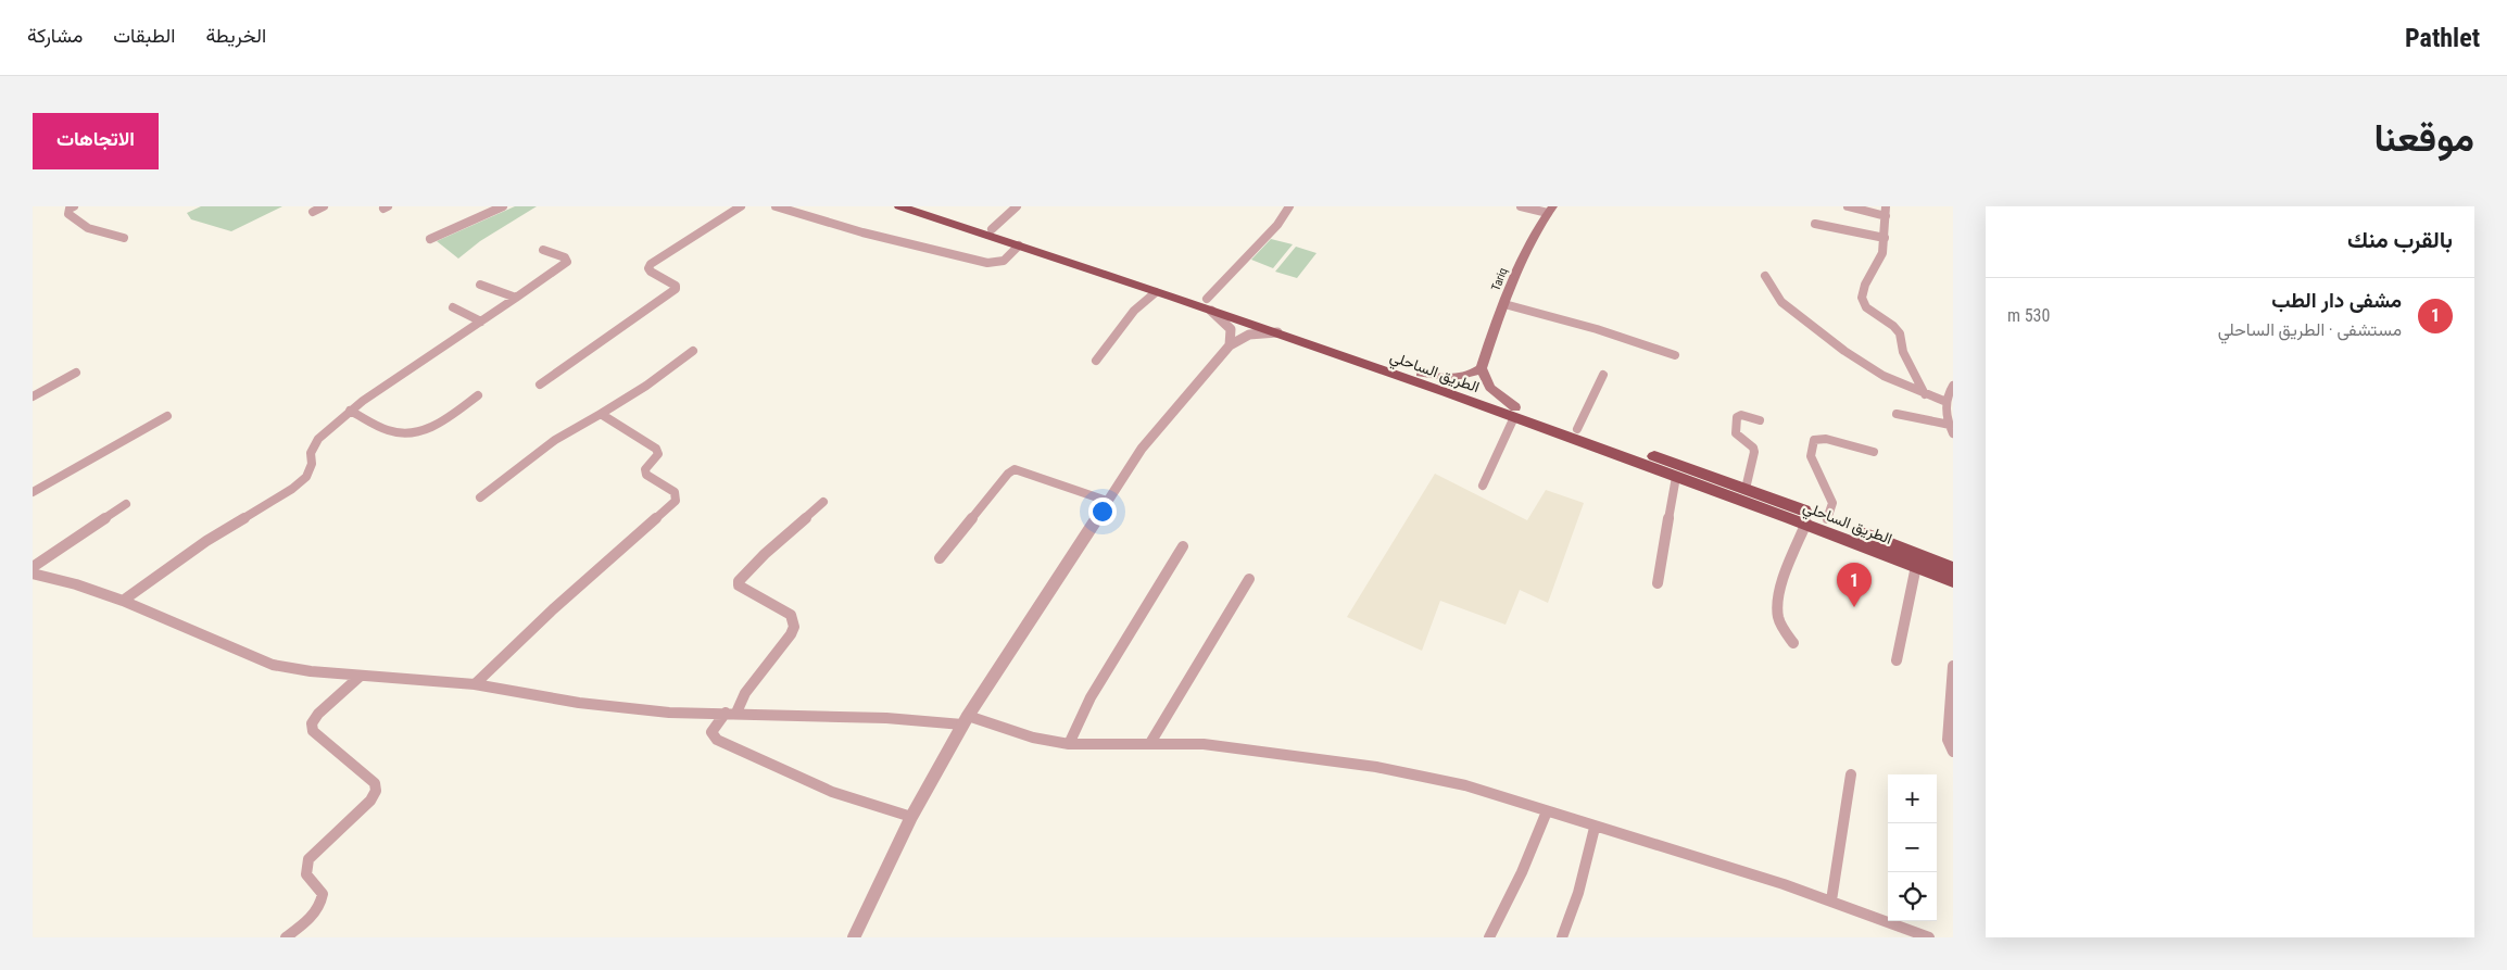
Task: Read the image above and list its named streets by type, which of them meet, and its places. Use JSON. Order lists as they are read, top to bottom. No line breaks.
{"streets":{"highway":["الطريق الساحلي"],"main road":["Tariq"]},"page":{"header":"Pathlet","nav":["الخريطة","الطبقات","مشاركة"],"title":"موقعنا","buttons":"الاتجاهات","heading":"بالقرب منك","list":[{"mark":"1","name":"مشفى دار الطب","note":"مستشفى · الطريق الساحلي","value":"530 m"}],"pins":"1","map_buttons":["+","−"]}}
